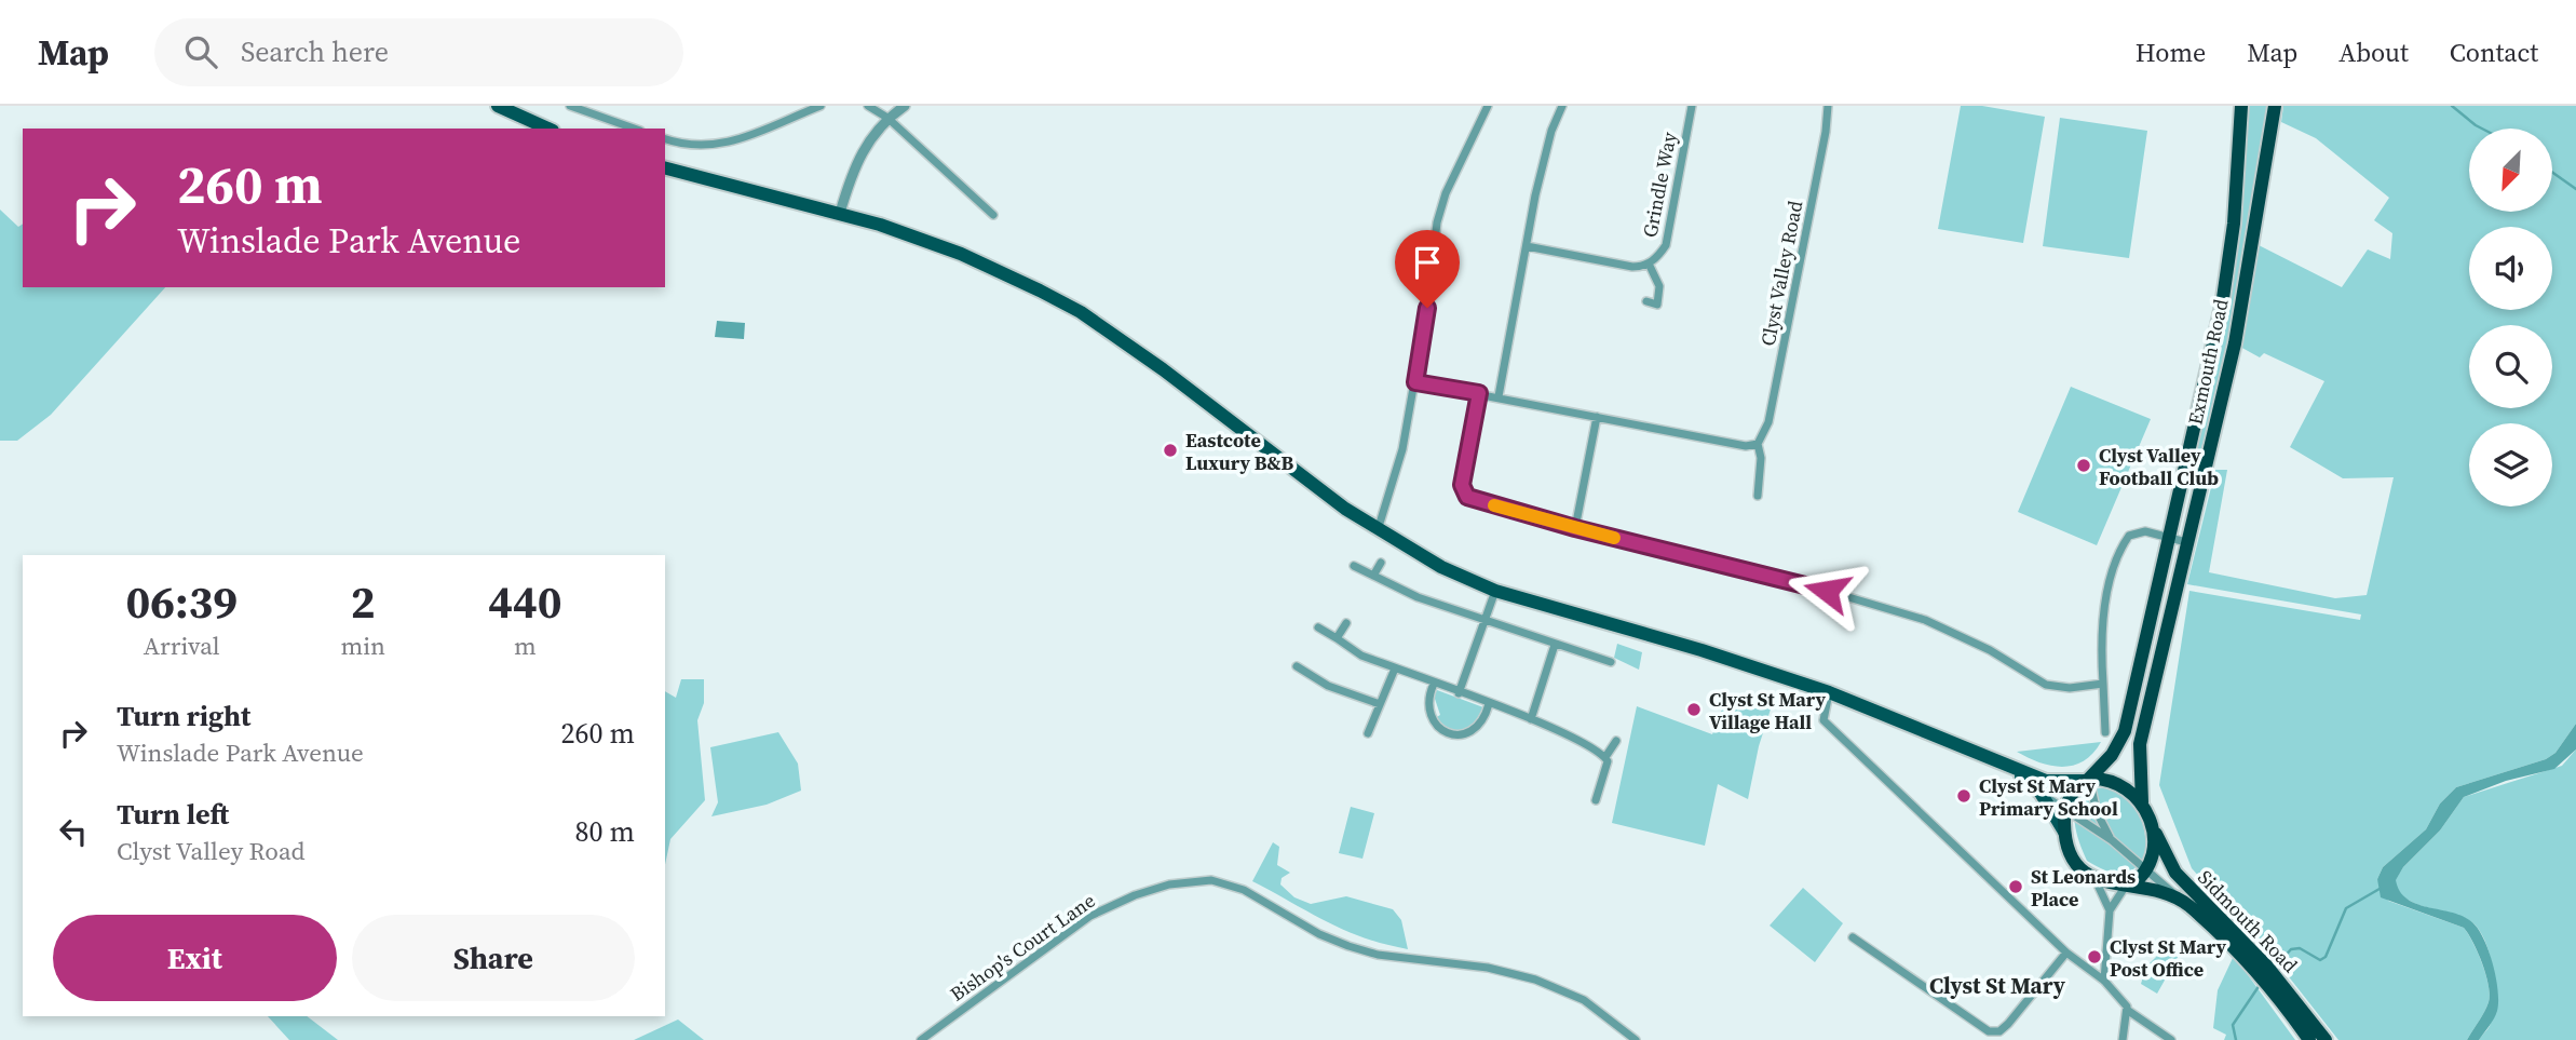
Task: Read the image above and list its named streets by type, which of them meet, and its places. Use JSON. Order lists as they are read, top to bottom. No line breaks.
{"streets":{"highway":["Exmouth Road","Sidmouth Road"],"street":["Grindle Way","Clyst Valley Road","Bishop's Court Lane"]},"crossings":[["Exmouth Road","Sidmouth Road"]],"districts":["Clyst St Mary"],"places":["Eastcote Luxury B&B","Clyst Valley Football Club","Clyst St Mary Village Hall","Clyst St Mary Primary School","St Leonards Place","Clyst St Mary Post Office"],"north":"bottom left","page":{"header":"Map","search":"Search here","nav":["Home","Map","About","Contact"],"turn":["260 m","Winslade Park Avenue"],"eta":["06:39","Arrival","2","min","440","m"],"list":[{"name":"Turn right","note":"Winslade Park Avenue","value":"260 m"},{"name":"Turn left","note":"Clyst Valley Road","value":"80 m"}],"buttons":["Exit","Share"]}}
